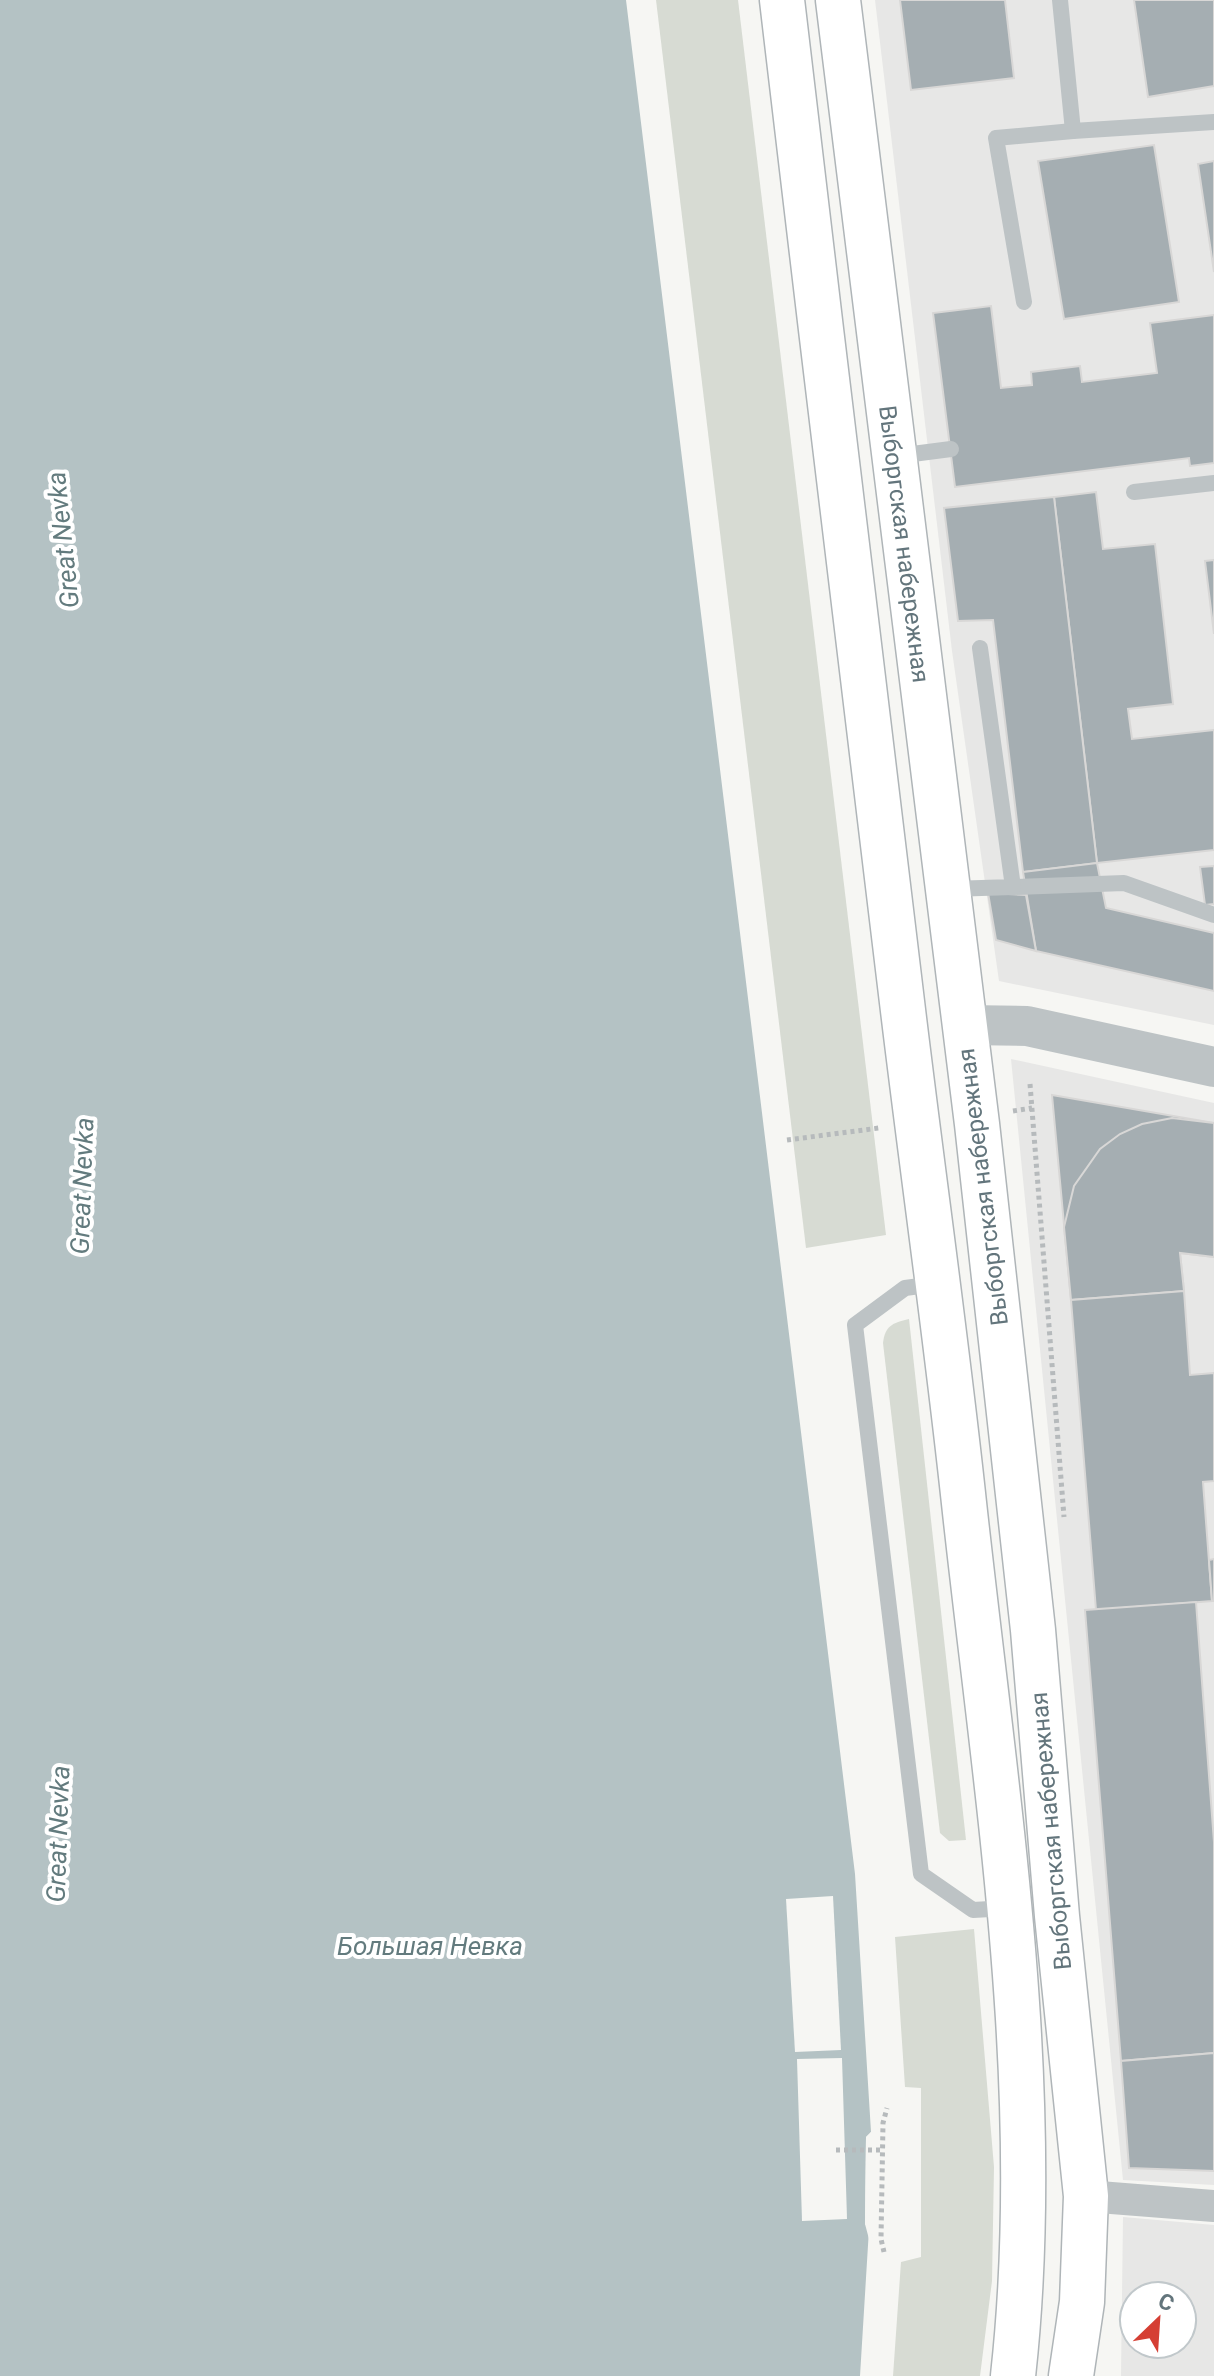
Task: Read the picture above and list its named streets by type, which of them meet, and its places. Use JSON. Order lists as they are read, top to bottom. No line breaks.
{"streets":{"main road":["Выборгская набережная"]},"water":["Great Nevka","Большая Невка"],"north":"top right"}
